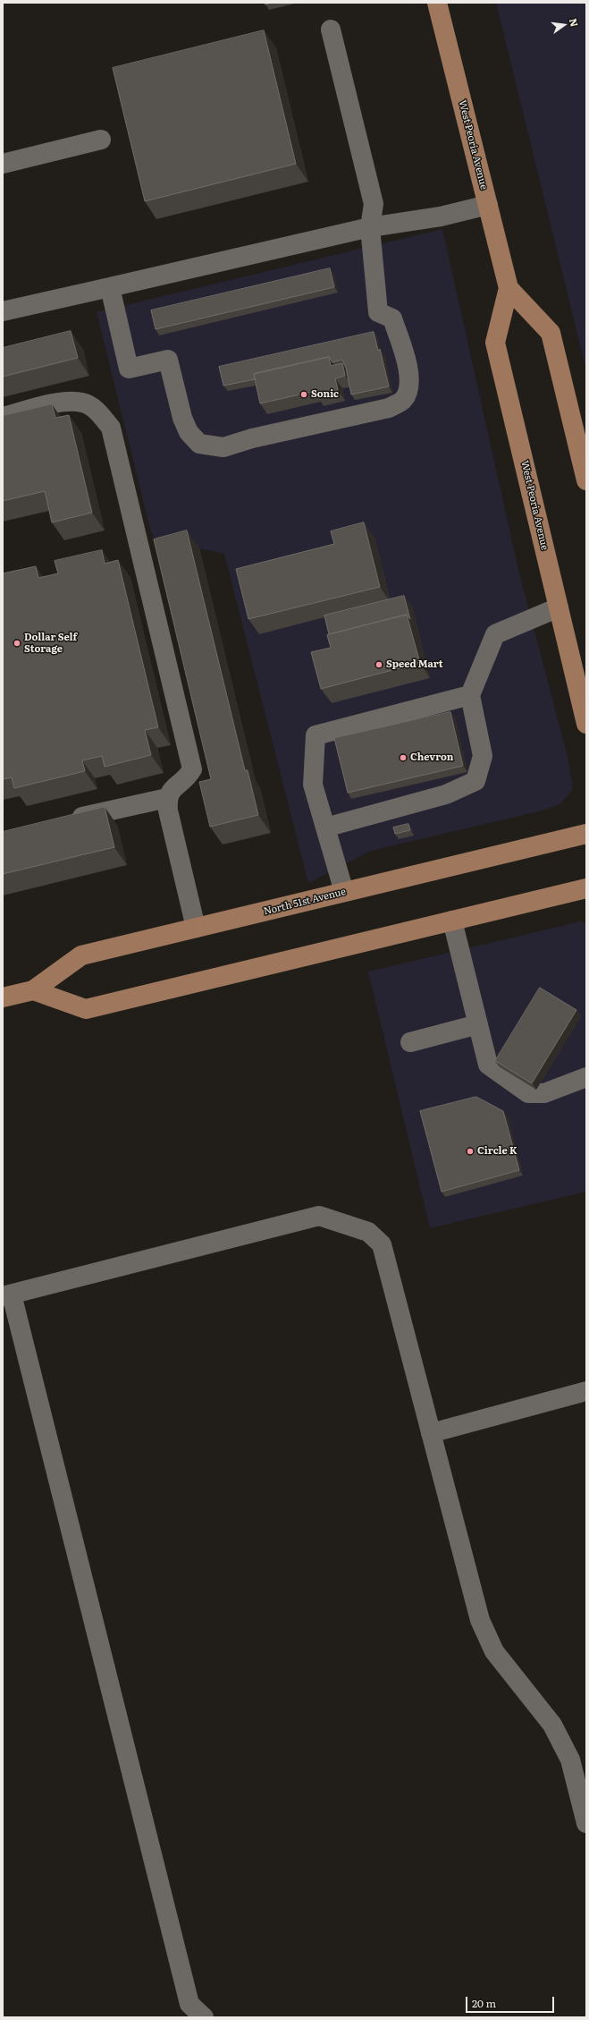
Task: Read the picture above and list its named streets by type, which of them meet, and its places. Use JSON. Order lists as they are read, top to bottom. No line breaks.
{"streets":{"main road":["West Peoria Avenue","North 51st Avenue"]},"places":["Sonic","Dollar Self Storage","Speed Mart","Chevron","Circle K"],"scale_bar":"20 m","north":"right"}
